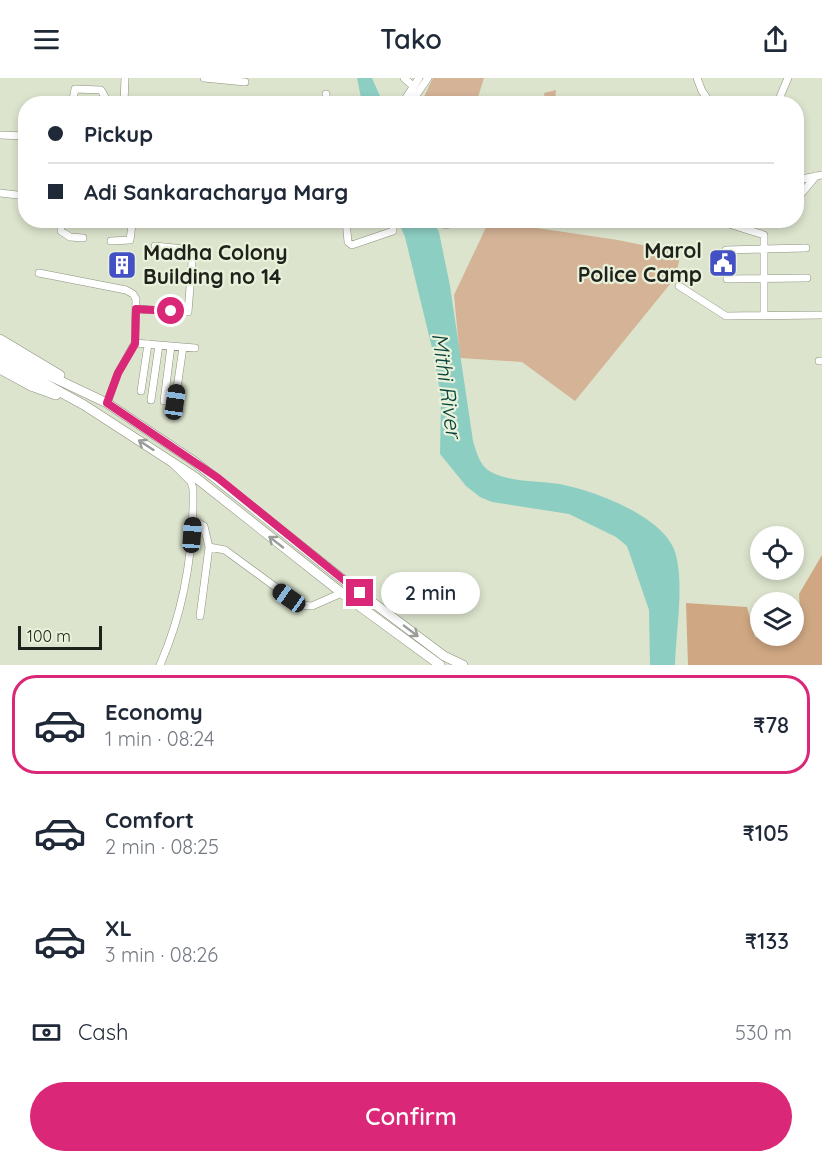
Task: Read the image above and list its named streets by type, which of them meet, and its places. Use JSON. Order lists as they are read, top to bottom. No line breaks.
{"water":["Mithi River"],"places":{"public building":["Marol Police Camp"],"building":["Madha Colony Building no 14"]},"scale_bar":"100 m","page":{"header":"Tako","banner":["Pickup","Adi Sankaracharya Marg"],"bubble":"2 min","scale":"100 m","list":[{"name":"Economy","note":"1 min · 08:24","value":"₹78"},{"name":"Comfort","note":"2 min · 08:25","value":"₹105"},{"name":"XL","note":"3 min · 08:26","value":"₹133"}],"pay":["Cash","530 m"],"buttons":"Confirm"}}
